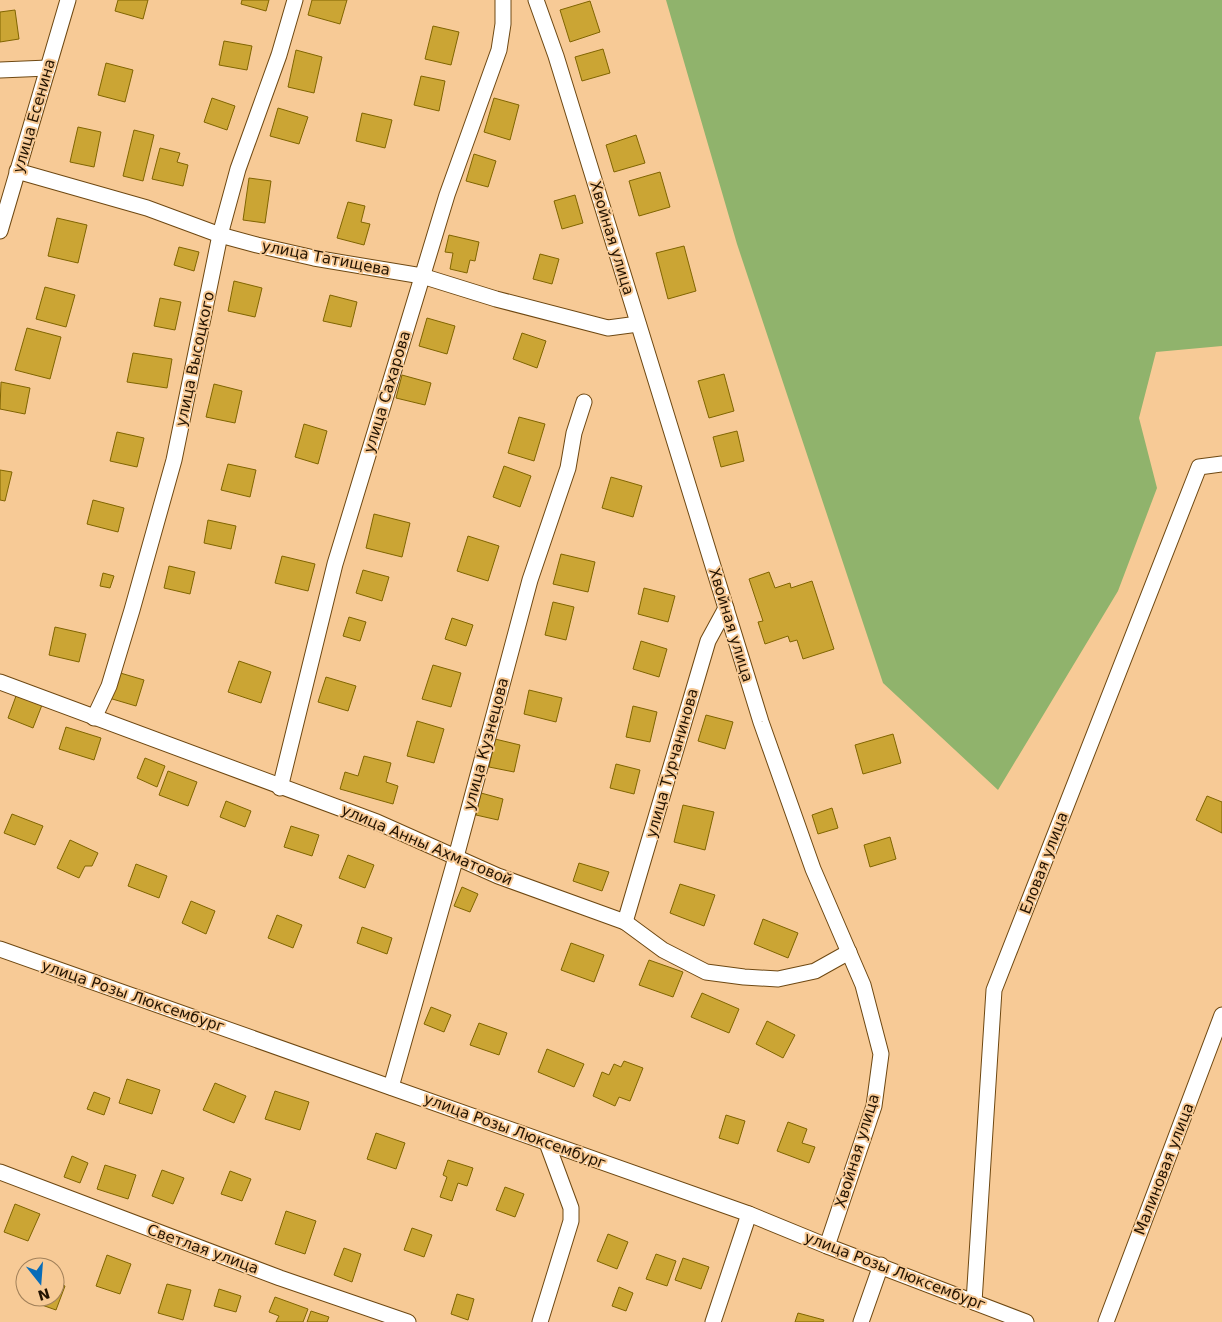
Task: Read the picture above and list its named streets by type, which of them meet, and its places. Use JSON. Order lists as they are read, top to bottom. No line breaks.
{"streets":{"street":["улица Есенина","Хвойная улица","улица Татищева","улица Высоцкого","улица Сахарова","улица Кузнецова","улица Турчанинова","улица Анны Ахматовой","Еловая улица","улица Розы Люксембург","Малиновая улица","Светлая улица"]},"crossings":[["улица Есенина","улица Татищева"],["Хвойная улица","улица Татищева"],["Хвойная улица","улица Турчанинова"],["Хвойная улица","улица Анны Ахматовой"],["Хвойная улица","улица Розы Люксембург"],["улица Татищева","улица Высоцкого"],["улица Татищева","улица Сахарова"],["улица Высоцкого","улица Анны Ахматовой"],["улица Сахарова","улица Анны Ахматовой"],["улица Кузнецова","улица Анны Ахматовой"],["улица Кузнецова","улица Розы Люксембург"],["улица Турчанинова","улица Анны Ахматовой"],["Еловая улица","улица Розы Люксембург"]],"north":"bottom"}
